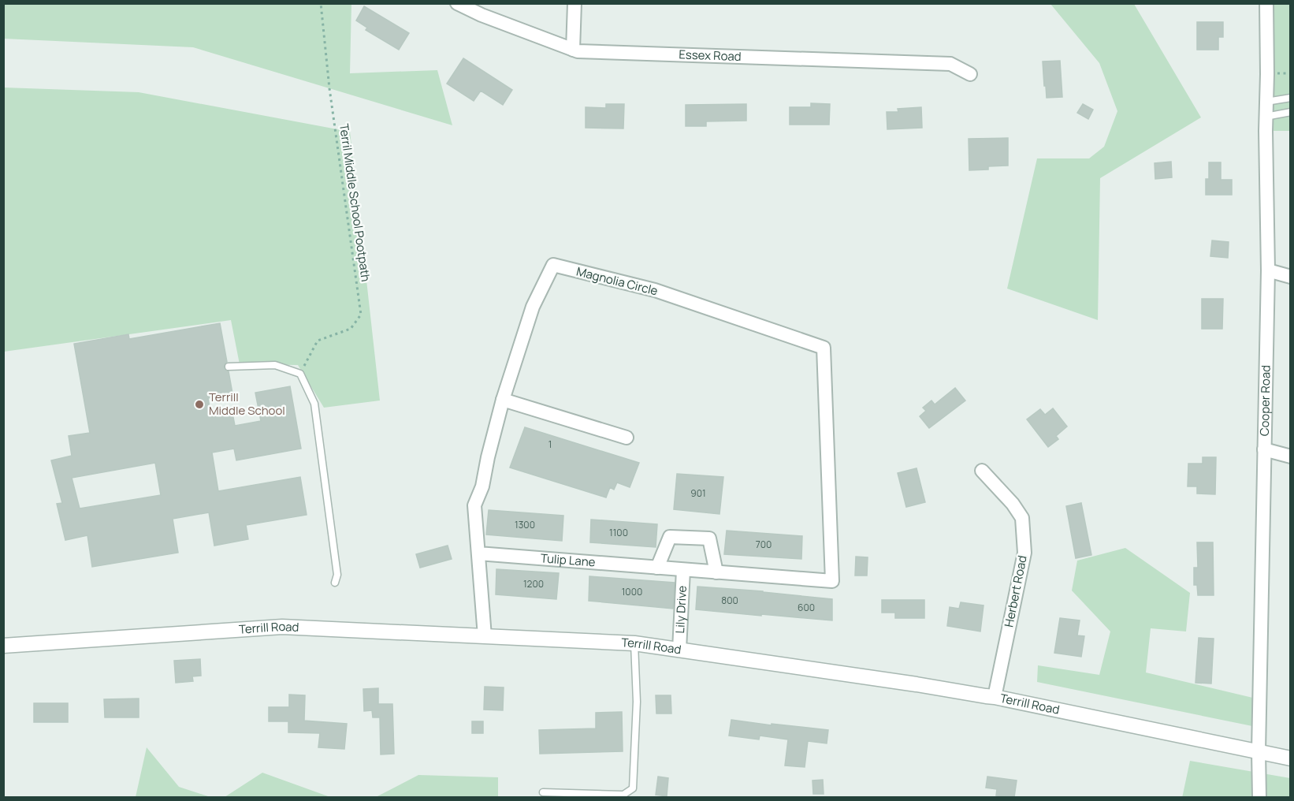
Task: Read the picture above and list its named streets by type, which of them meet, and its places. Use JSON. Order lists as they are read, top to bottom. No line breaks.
{"streets":{"street":["Essex Road","Magnolia Circle","Cooper Road","Tulip Lane","Herbert Road","Lily Drive","Terrill Road"],"path":["Terril Middle School Pootpath"]},"crossings":[["Magnolia Circle","Tulip Lane"],["Magnolia Circle","Terrill Road"],["Cooper Road","Terrill Road"],["Tulip Lane","Lily Drive"],["Herbert Road","Terrill Road"],["Lily Drive","Terrill Road"]],"places":["Terrill Middle School"],"house_numbers":["1","901","1300","1100","700","1200","1000","800","600"]}
